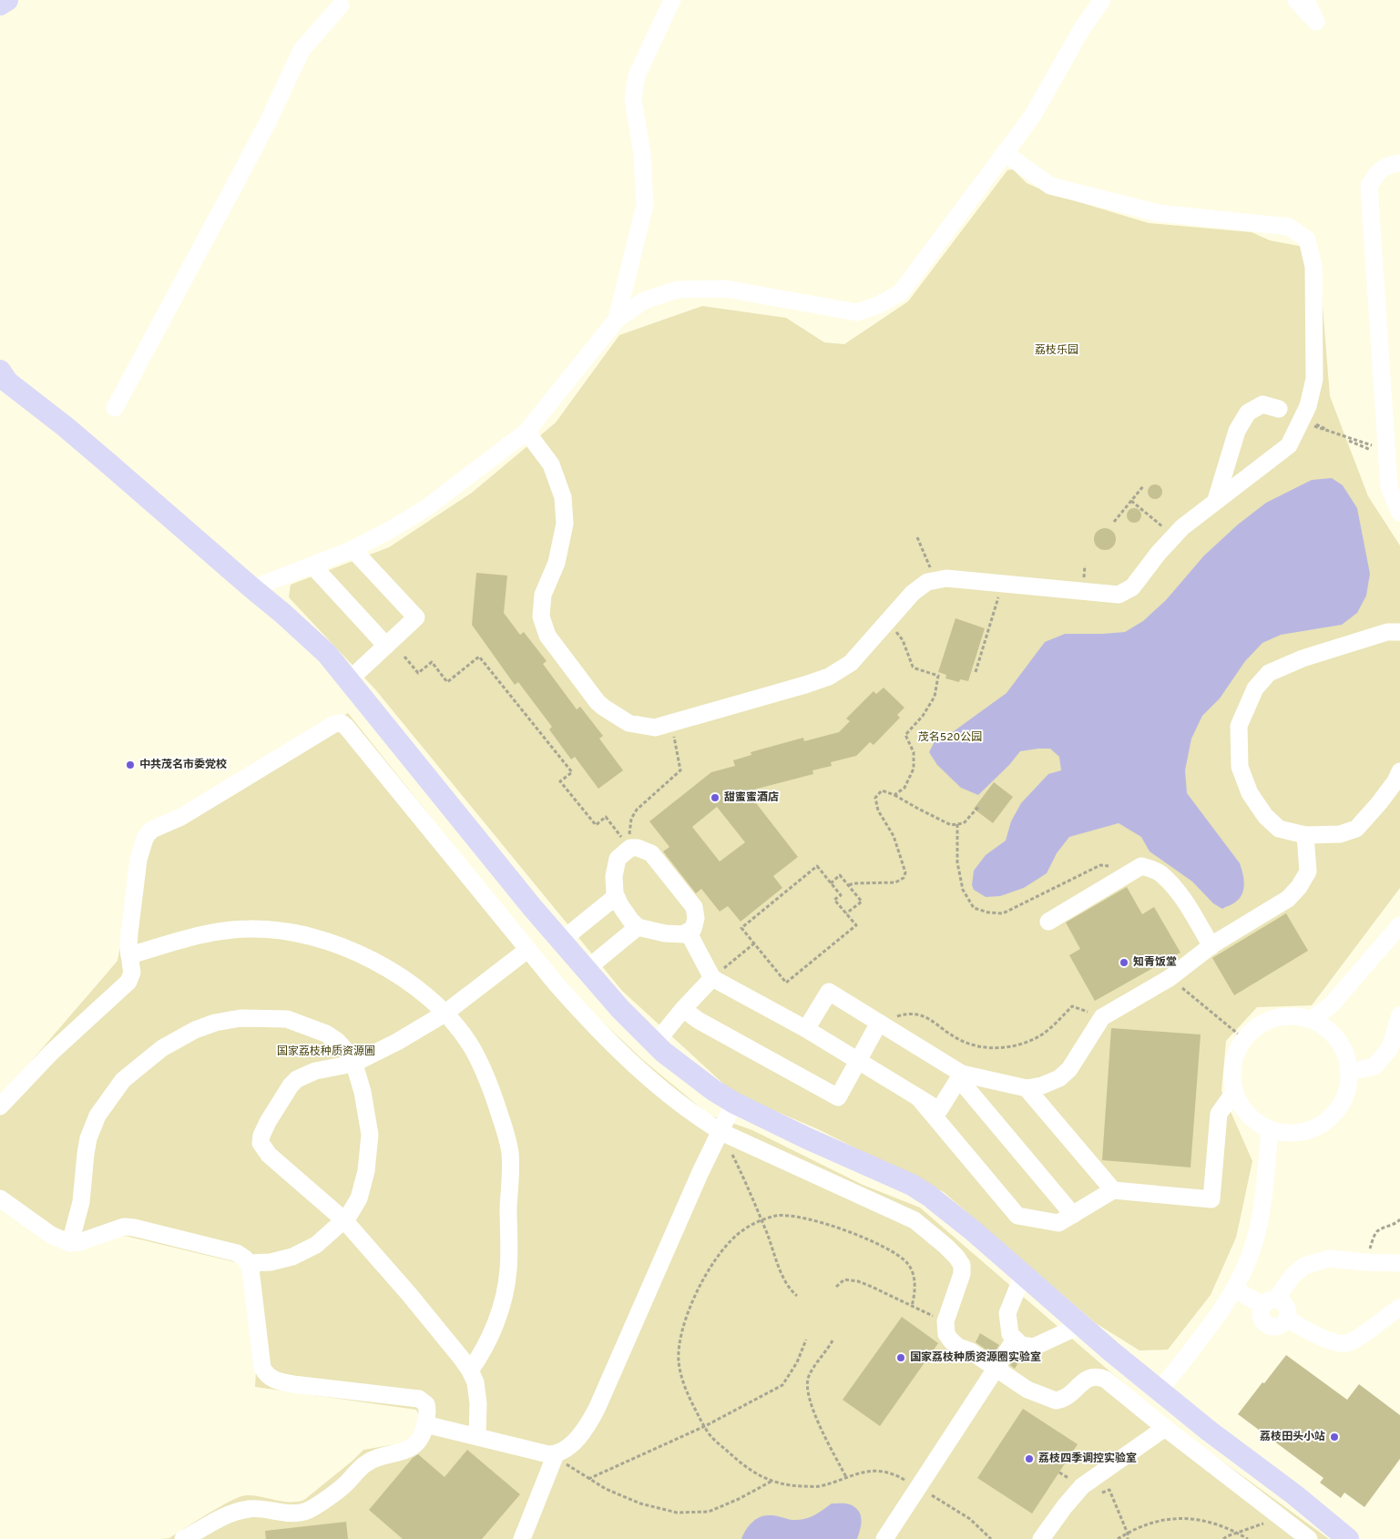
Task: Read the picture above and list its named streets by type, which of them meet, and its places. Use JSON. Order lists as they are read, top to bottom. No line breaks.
{"parks":["荔枝乐园","茂名520公园","国家荔枝种质资源圃"],"places":["中共茂名市委党校","甜蜜蜜酒店","知青饭堂","国家荔枝种质资源圈实验室","荔枝田头小站","荔枝四季调控实验室"]}
